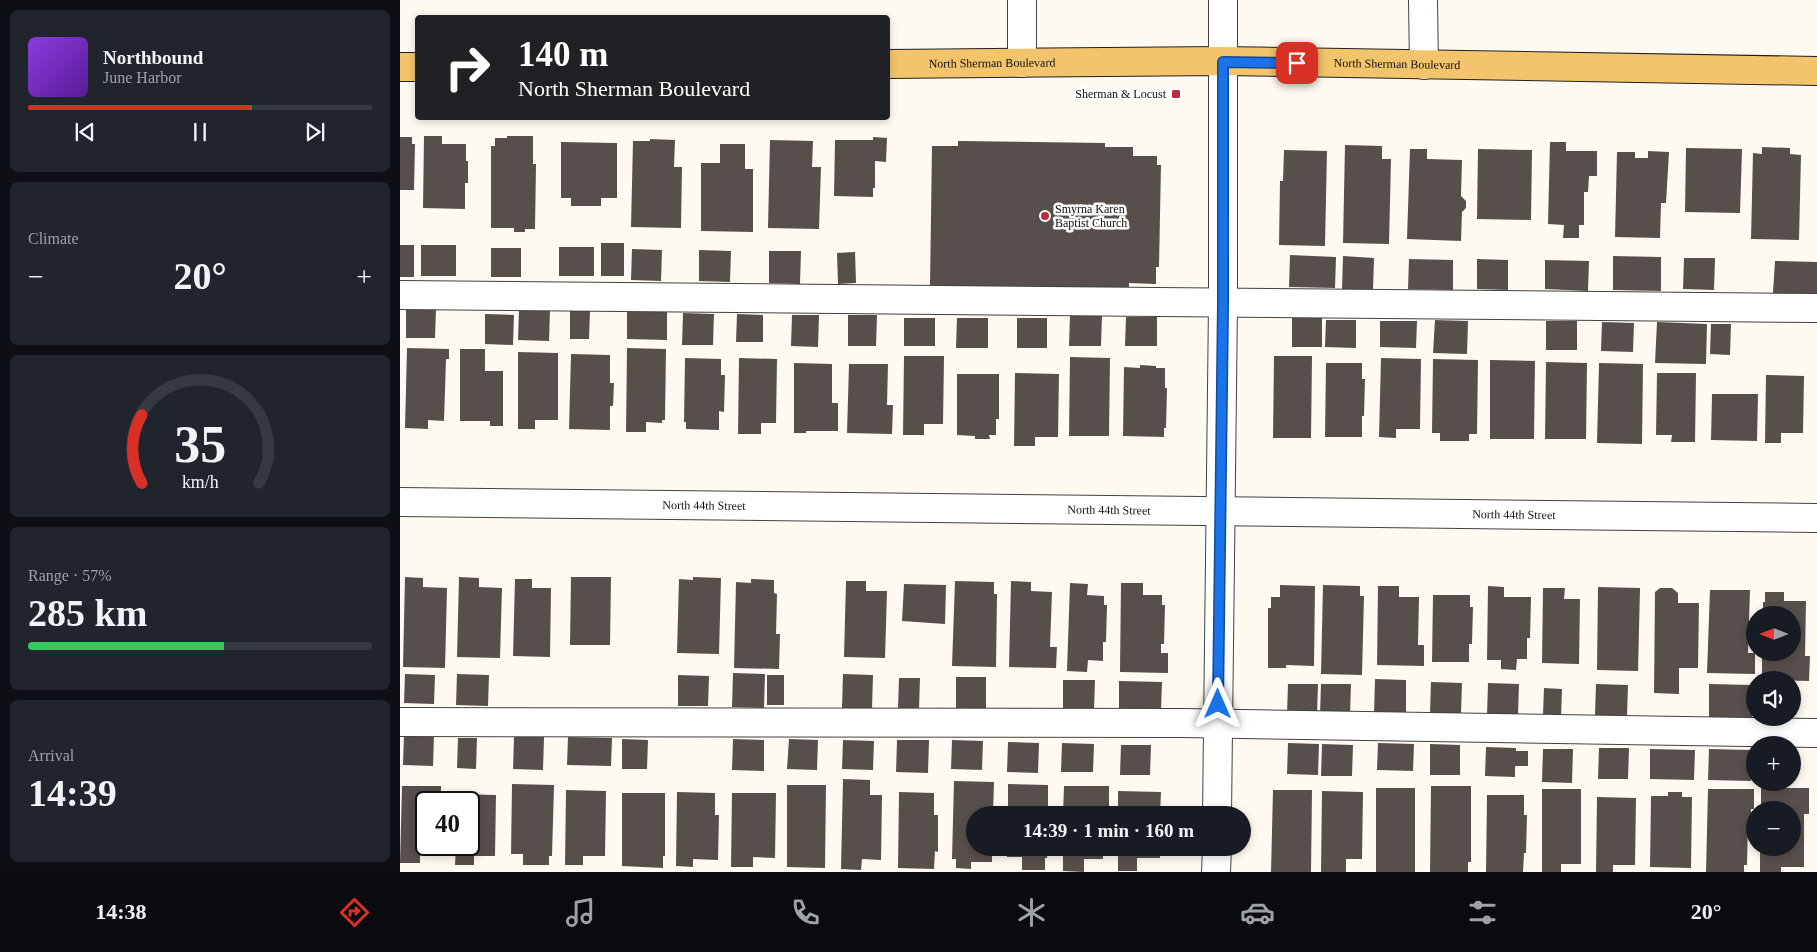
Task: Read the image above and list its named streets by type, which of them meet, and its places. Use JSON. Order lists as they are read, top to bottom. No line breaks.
{"streets":{"main road":["North Sherman Boulevard"],"street":["North 44th Street"]},"places":{"transit":["Sherman & Locust"],"other":["Smyrna Karen Baptist Church"]},"north":"left","page":{"turn":["140 m","North Sherman Boulevard"],"song":["Northbound","June Harbor"],"tile":["Climate",["Range · 57%","285 km"],["Arrival","14:39"]],"heat":["−","20°","+"],"map_buttons":["+","−"],"limit":"40","trip":"14:39 · 1 min · 160 m","tabs":["14:38","20°"],"gauge":["35","km/h"]}}
